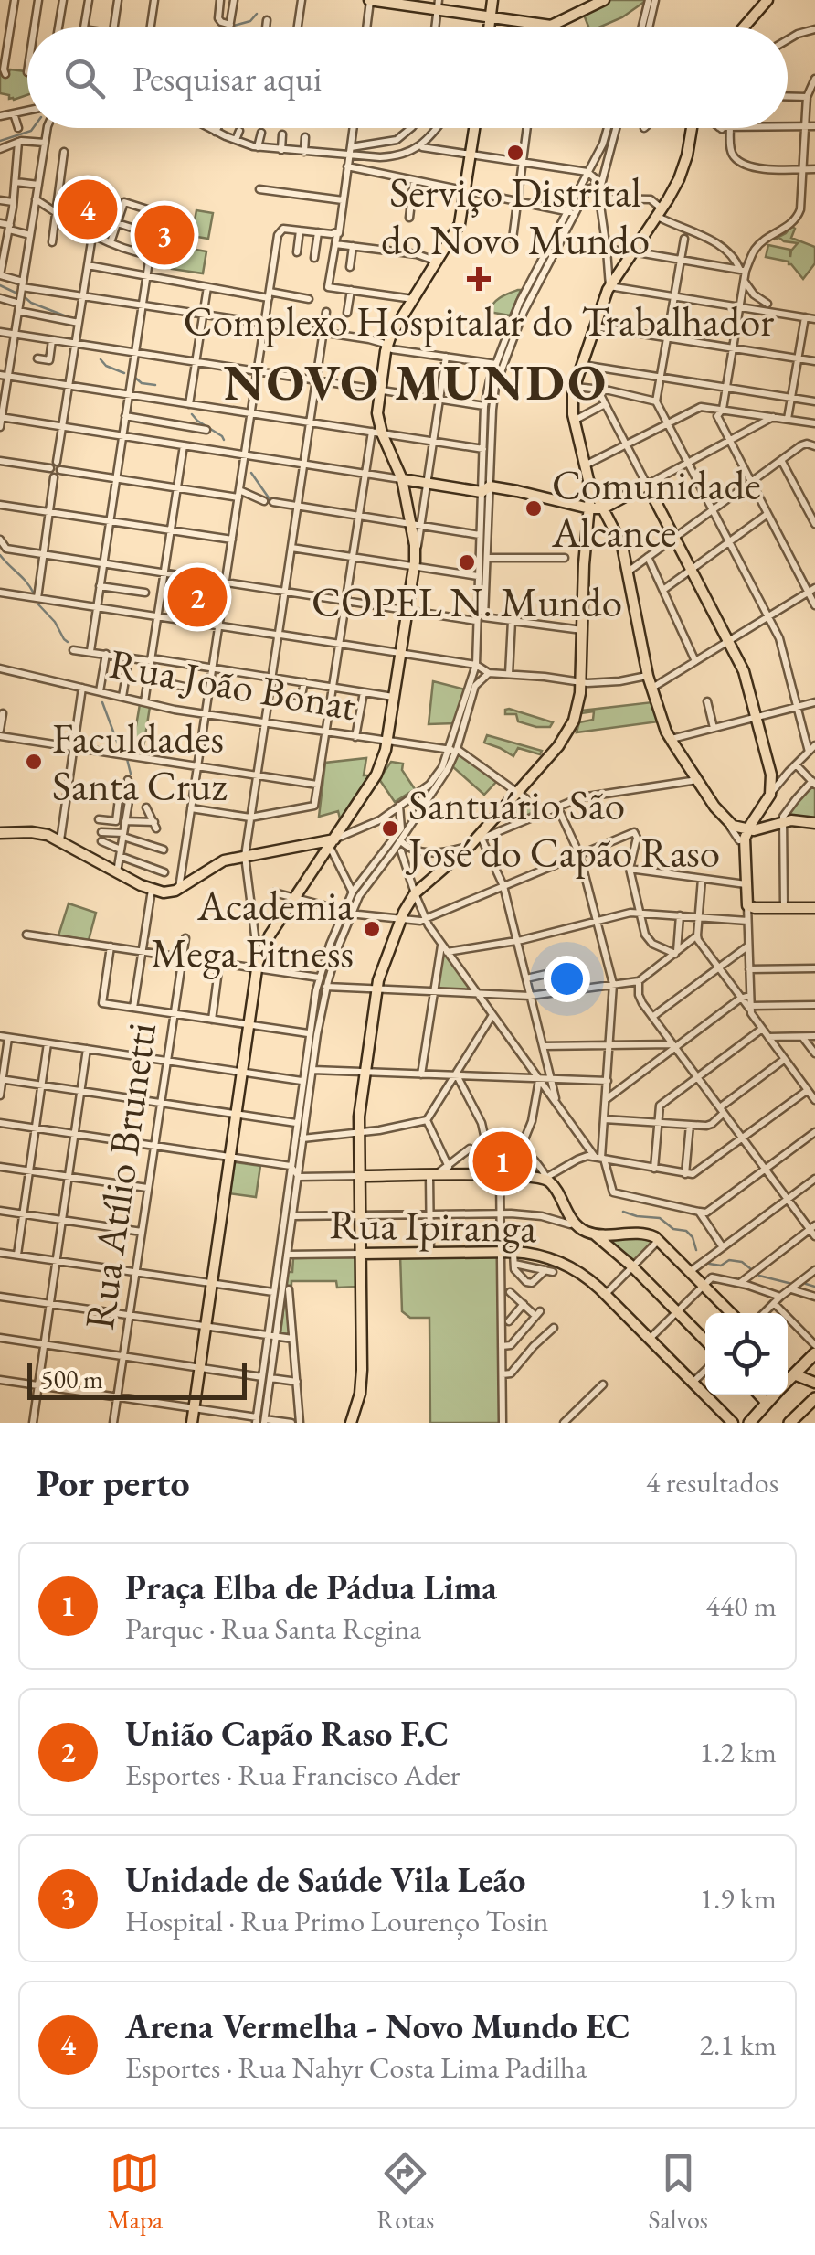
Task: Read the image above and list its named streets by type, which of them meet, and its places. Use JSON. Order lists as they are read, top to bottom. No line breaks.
{"streets":{"main road":["Rua Ipiranga"],"street":["Rua João Bonat","Rua Atílio Brunetti"]},"districts":["NOVO MUNDO"],"places":{"other":["Serviço Distrital do Novo Mundo","Comunidade Alcance","COPEL N. Mundo","Faculdades Santa Cruz","Santuário São José do Capão Raso","Academia Mega Fitness"],"health":["Complexo Hospitalar do Trabalhador"]},"scale_bar":"500 m","page":{"search":"Pesquisar aqui","pins":["4","3","2","1"],"scale":"500 m","heading":["Por perto","4 resultados"],"list":[{"mark":"1","name":"Praça Elba de Pádua Lima","note":"Parque · Rua Santa Regina","value":"440 m"},{"mark":"2","name":"União Capão Raso F.C","note":"Esportes · Rua Francisco Ader","value":"1.2 km"},{"mark":"3","name":"Unidade de Saúde Vila Leão","note":"Hospital · Rua Primo Lourenço Tosin","value":"1.9 km"},{"mark":"4","name":"Arena Vermelha - Novo Mundo EC","note":"Esportes · Rua Nahyr Costa Lima Padilha","value":"2.1 km"}],"nav":["Mapa","Rotas","Salvos"]}}
